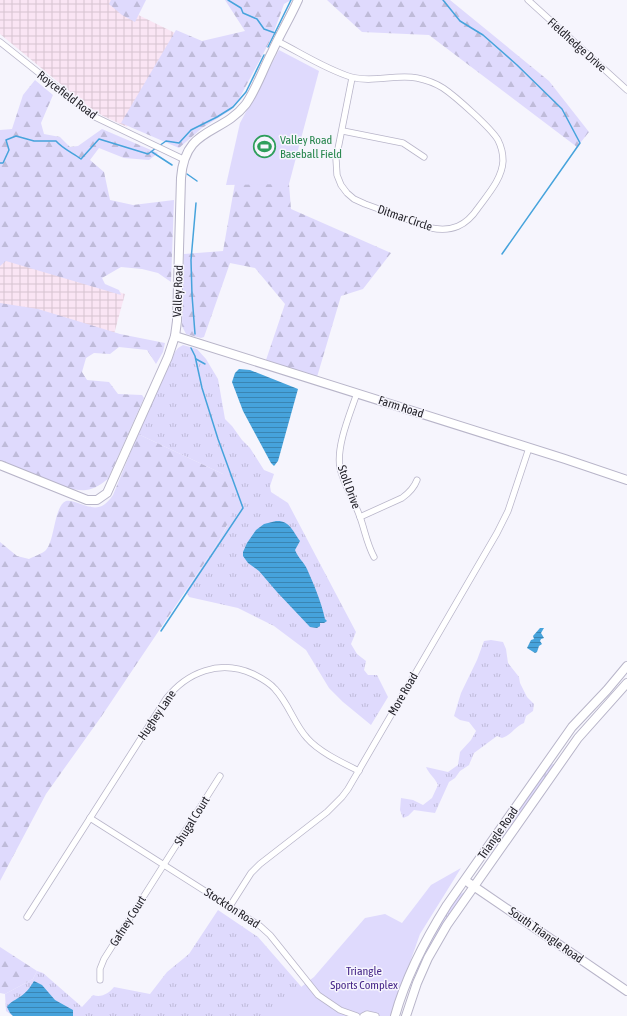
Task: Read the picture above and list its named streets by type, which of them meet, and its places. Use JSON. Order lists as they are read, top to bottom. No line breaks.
{"streets":{"street":["Fieldhedge Drive","Roycefield Road","Ditmar Circle","Valley Road","Farm Road","Stoll Drive","More Road","Hughey Lane","Shugal Court","Triangle Road","Stockton Road","Gafney Court","South Triangle Road"]},"crossings":[["Roycefield Road","Valley Road"],["Ditmar Circle","Valley Road"],["Valley Road","Farm Road"],["Farm Road","Stoll Drive"],["Farm Road","More Road"],["More Road","Hughey Lane"],["More Road","Stockton Road"],["Hughey Lane","Stockton Road"],["Shugal Court","Stockton Road"],["Shugal Court","Gafney Court"],["Triangle Road","South Triangle Road"],["Stockton Road","Gafney Court"]],"parks":["Triangle Sports Complex"],"places":{"sports":["Valley Road Baseball Field"]}}
